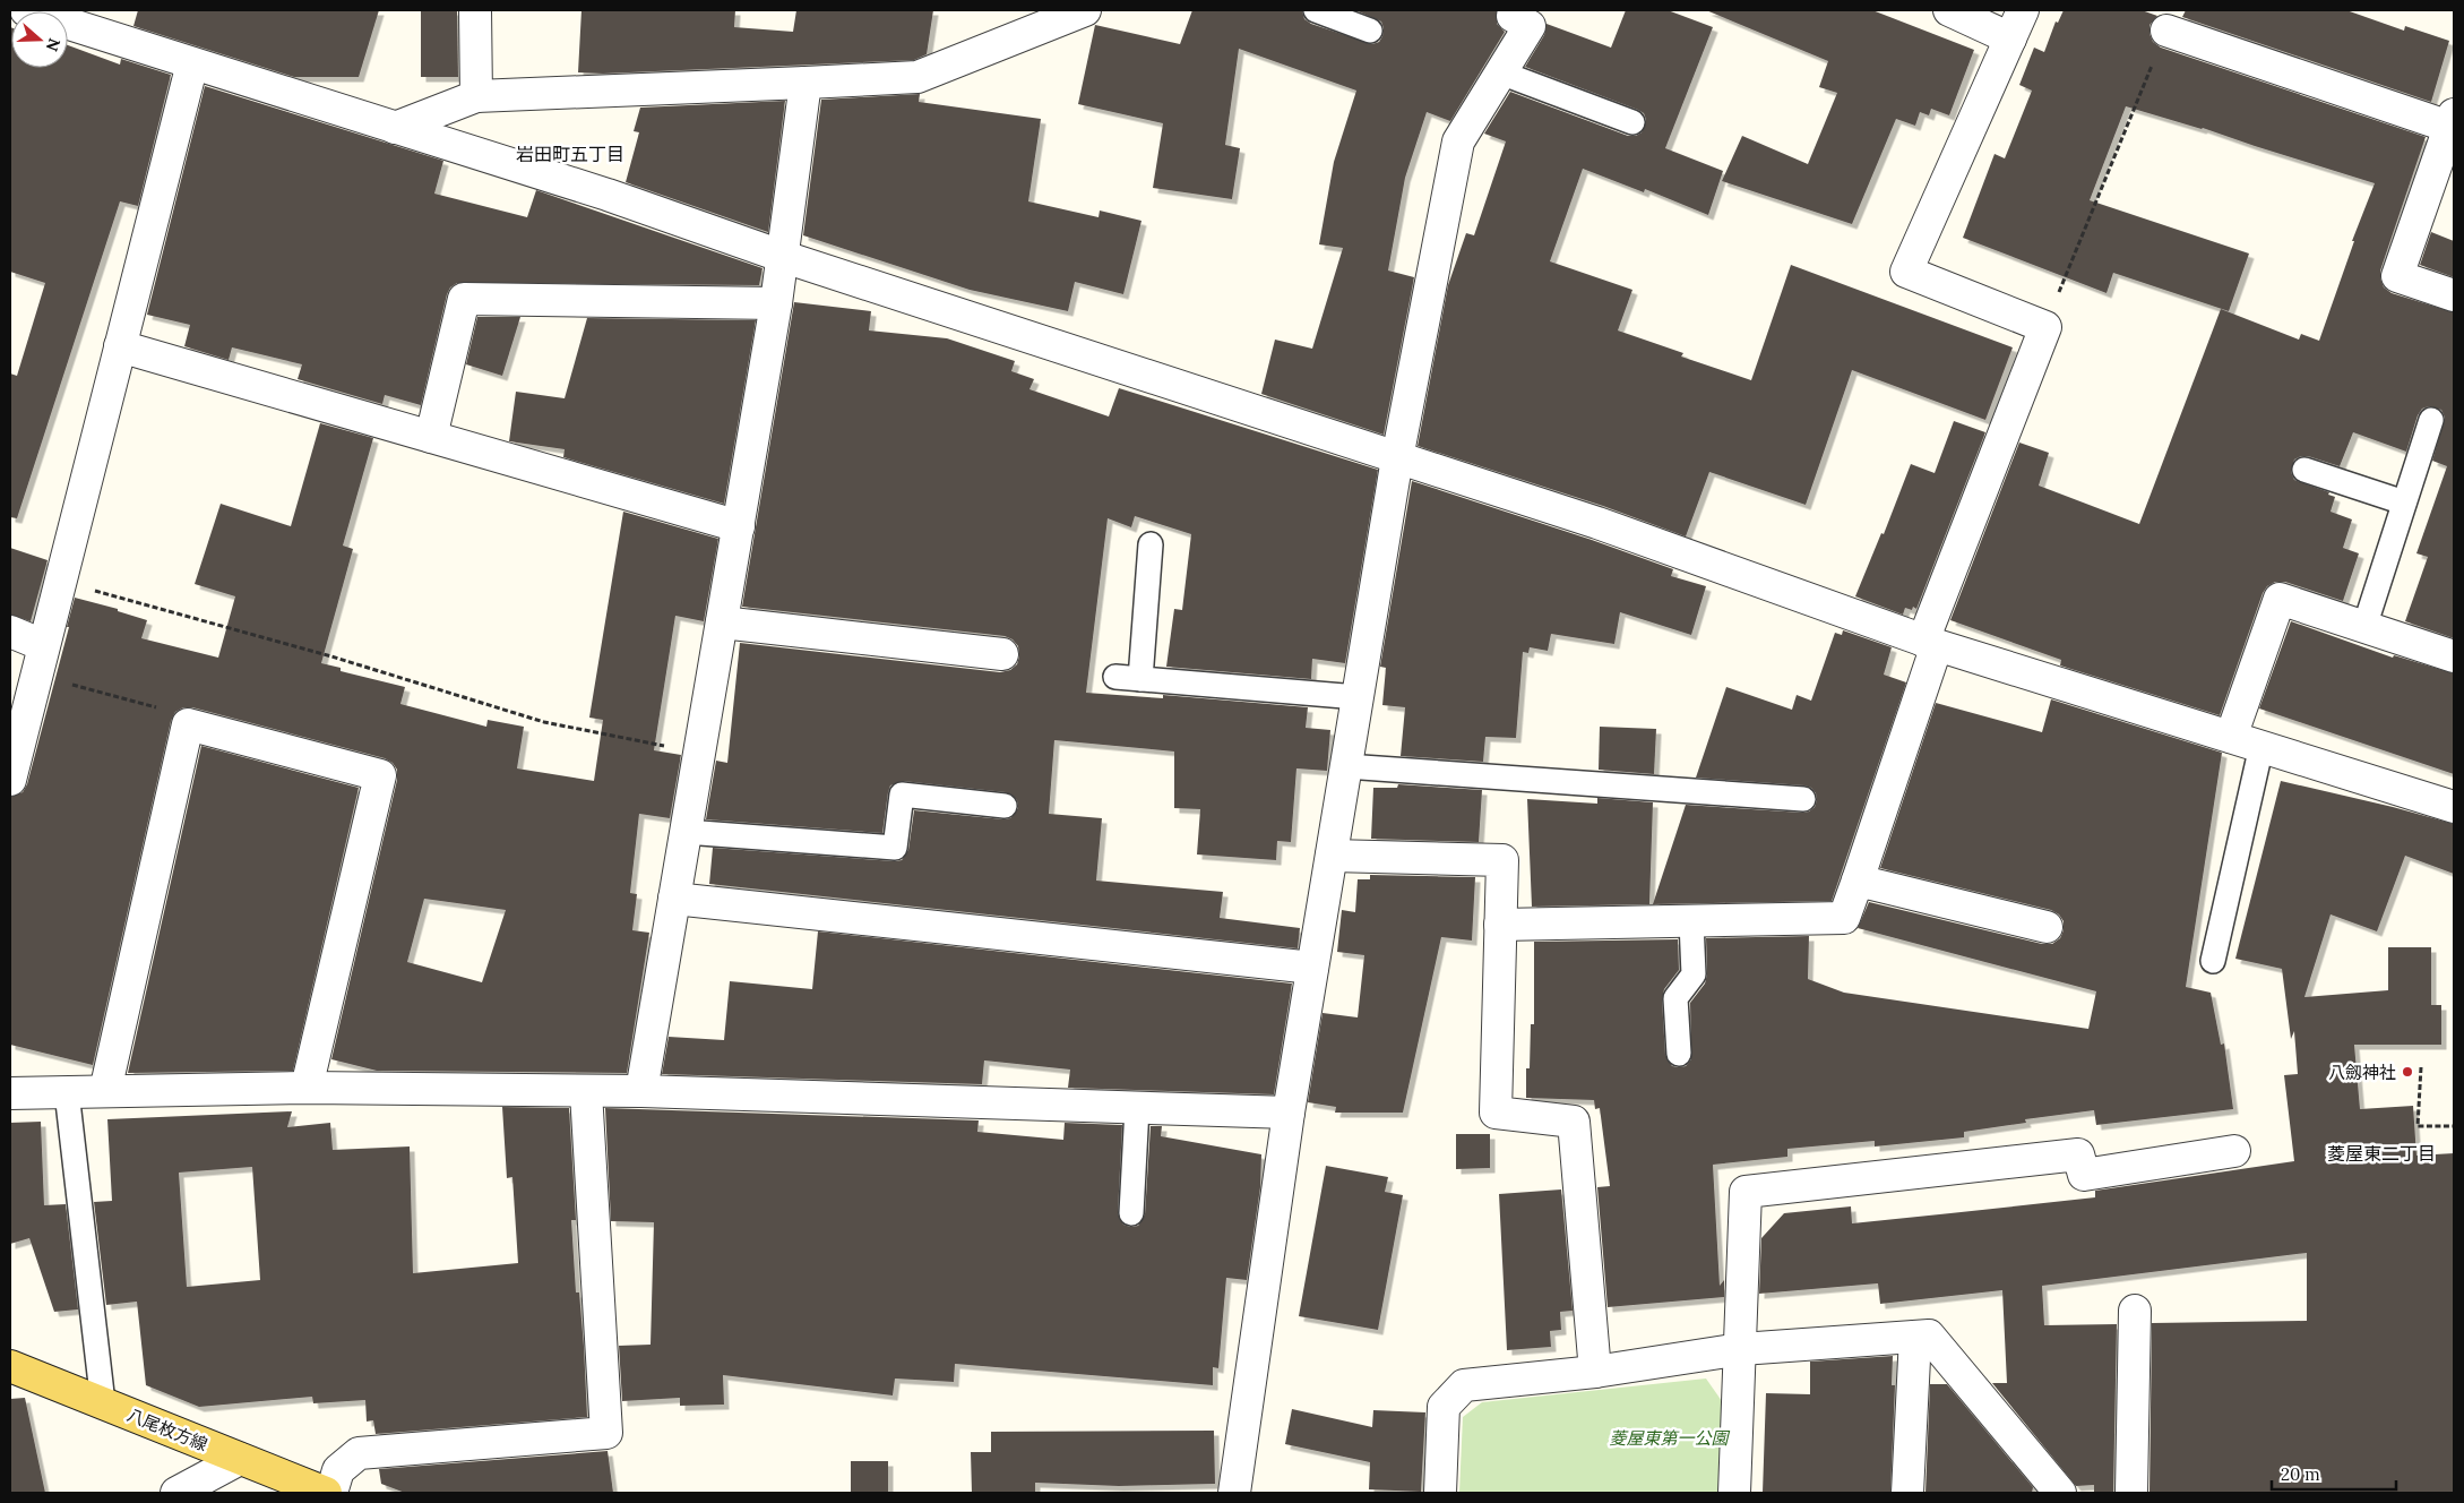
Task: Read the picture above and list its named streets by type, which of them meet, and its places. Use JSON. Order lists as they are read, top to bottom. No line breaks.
{"streets":{"main road":["八尾枚方線"]},"districts":["岩田町五丁目","菱屋東二丁目"],"parks":["菱屋東第一公園"],"places":["八劔神社"],"scale_bar":"20 m","north":"right"}
